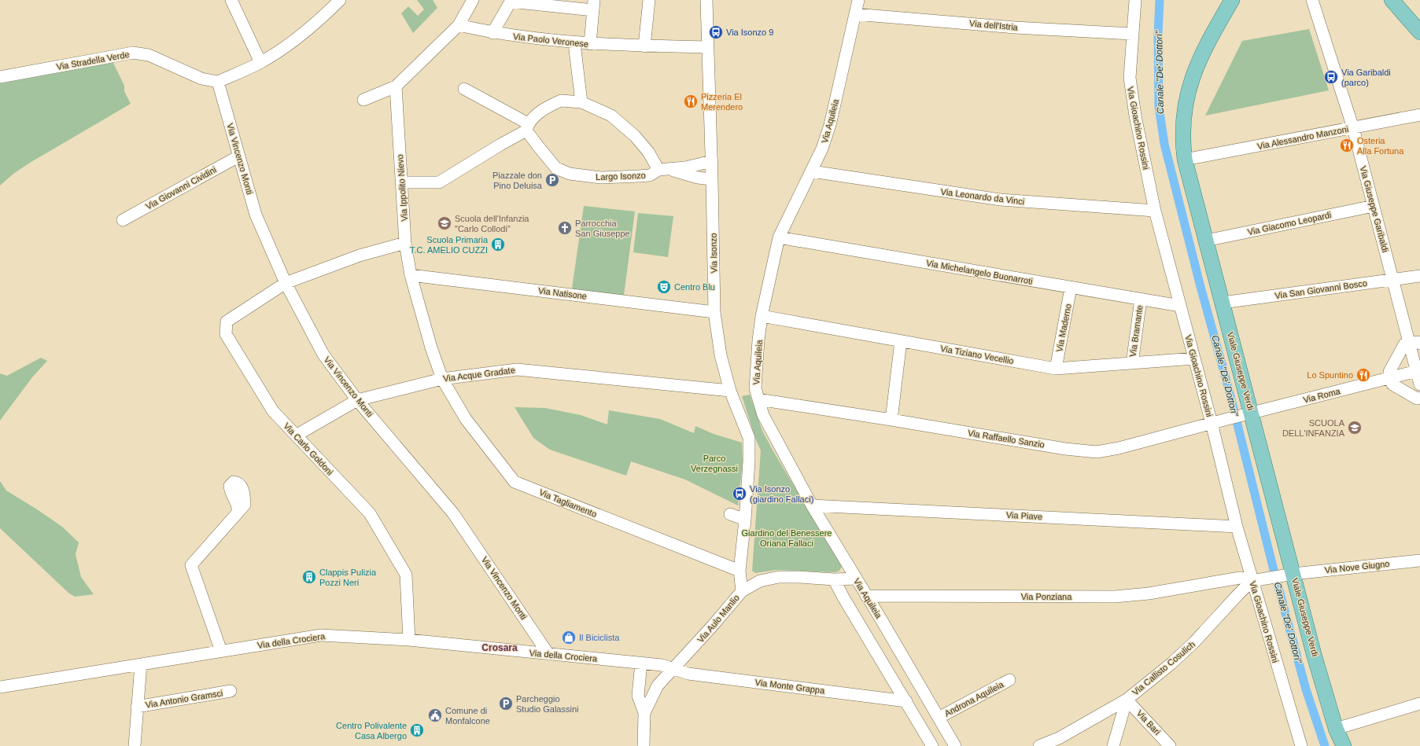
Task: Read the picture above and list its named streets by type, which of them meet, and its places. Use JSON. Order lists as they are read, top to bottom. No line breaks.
{"streets":{"main road":["Viale Giuseppe Verdi"],"street":["Via dell'Istria","Via Paolo Veronese","Via Stradella Verde","Via Aquileia","Via Gioachino Rossini","Via Alessandro Manzoni","Via Vincenzo Monti","Largo Isonzo","Via Giovanni Cividini","Via Ippolito Nievo","Via Leonardo da Vinci","Via Giuseppe Garibaldi","Via Giacomo Leopardi","Via Isonzo","Via Michelangelo Buonarroti","Via San Giovanni Bosco","Via Natisone","Via Maderno","Via Bramante","Via Tiziano Vecellio","Via Acque Gradate","Via Roma","Via Raffaello Sanzio","Via Carlo Goldoni","Via Tagliamento","Via Piave","Via Nove Giugno","Via Ponziana","Via Aulo Manlio","Via della Crociera","Via Callisto Cosulich","Via Monte Grappa","Via Antonio Gramsci","Androna Aquileia","Via Bari"]},"crossings":[["Via dell'Istria","Via Aquileia"],["Via dell'Istria","Via Gioachino Rossini"],["Via Paolo Veronese","Via Isonzo"],["Via Stradella Verde","Via Vincenzo Monti"],["Via Aquileia","Via Leonardo da Vinci"],["Via Aquileia","Via Michelangelo Buonarroti"],["Via Aquileia","Via Tiziano Vecellio"],["Via Aquileia","Via Raffaello Sanzio"],["Via Aquileia","Via Piave"],["Via Aquileia","Via Ponziana"],["Via Aquileia","Via Aulo Manlio"],["Via Aquileia","Androna Aquileia"],["Via Gioachino Rossini","Via Leonardo da Vinci"],["Via Gioachino Rossini","Via Michelangelo Buonarroti"],["Via Gioachino Rossini","Via Tiziano Vecellio"],["Via Gioachino Rossini","Via Raffaello Sanzio"],["Via Gioachino Rossini","Via Piave"],["Via Gioachino Rossini","Via Ponziana"],["Via Gioachino Rossini","Via Callisto Cosulich"],["Via Alessandro Manzoni","Via Giuseppe Garibaldi"],["Via Alessandro Manzoni","Viale Giuseppe Verdi"],["Via Vincenzo Monti","Via Giovanni Cividini"],["Via Vincenzo Monti","Via Acque Gradate"],["Via Vincenzo Monti","Via Carlo Goldoni"],["Via Vincenzo Monti","Via della Crociera"],["Largo Isonzo","Via Ippolito Nievo"],["Largo Isonzo","Via Isonzo"],["Via Ippolito Nievo","Via Natisone"],["Via Ippolito Nievo","Via Acque Gradate"],["Via Ippolito Nievo","Via Tagliamento"],["Via Giuseppe Garibaldi","Via Giacomo Leopardi"],["Via Giuseppe Garibaldi","Via San Giovanni Bosco"],["Via Giuseppe Garibaldi","Via Roma"],["Via Giacomo Leopardi","Viale Giuseppe Verdi"],["Via Isonzo","Via Natisone"],["Via Isonzo","Via Acque Gradate"],["Via Isonzo","Via Tagliamento"],["Via Isonzo","Via Aulo Manlio"],["Via Michelangelo Buonarroti","Via Maderno"],["Via Michelangelo Buonarroti","Via Bramante"],["Via San Giovanni Bosco","Viale Giuseppe Verdi"],["Via Maderno","Via Tiziano Vecellio"],["Via Bramante","Via Tiziano Vecellio"],["Viale Giuseppe Verdi","Via Roma"],["Viale Giuseppe Verdi","Via Raffaello Sanzio"],["Viale Giuseppe Verdi","Via Nove Giugno"],["Via Acque Gradate","Via Carlo Goldoni"],["Via Acque Gradate","Via Tagliamento"],["Via Roma","Via Raffaello Sanzio"],["Via Carlo Goldoni","Via della Crociera"],["Via Ponziana","Via Callisto Cosulich"],["Via Aulo Manlio","Via della Crociera"],["Via Aulo Manlio","Via Monte Grappa"],["Via della Crociera","Via Monte Grappa"],["Via della Crociera","Via Antonio Gramsci"],["Via Callisto Cosulich","Via Bari"]],"districts":["Crosara"],"water":["Canale \"De' Dottori\""],"parks":["Parco Verzegnassi","Giardino del Benessere Oriana Fallaci"],"places":{"bus stop":["Via Isonzo 9","Via Garibaldi (parco)","Via Isonzo (giardino Fallaci)"],"restaurant":["Pizzeria El Merendero","Osteria Alla Fortuna","Lo Spuntino"],"parking":["Piazzale don Pino Deluisa","Parcheggio Studio Galassini"],"school or university":["Scuola dell'Infanzia \"Carlo Collodi\"","SCUOLA DELL'INFANZIA"],"church":["Parrocchia San Giuseppe"],"building":["Scuola Primaria T.C. AMELIO CUZZI","Clappis Pulizia Pozzi Neri","Centro Polivalente Casa Albergo"],"theatre":["Centro Blu"],"shop":["Il Biciclista"],"public building":["Comune di Monfalcone"]}}
